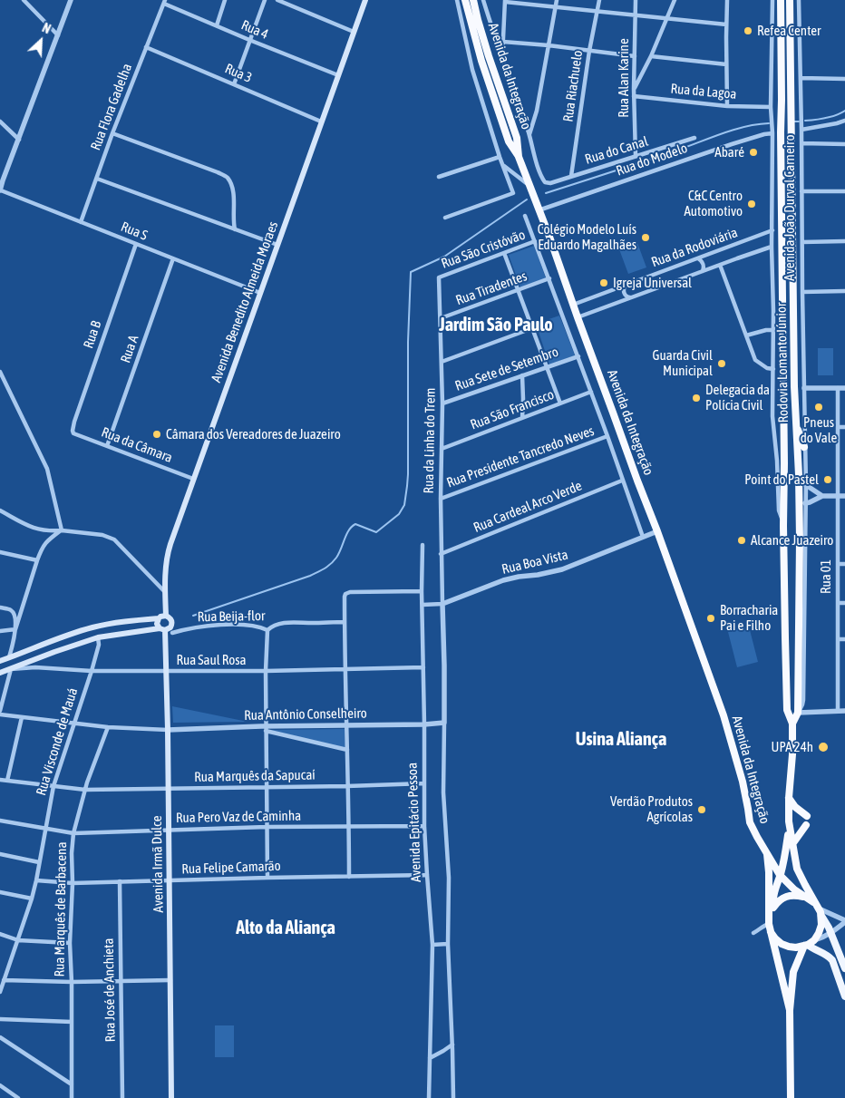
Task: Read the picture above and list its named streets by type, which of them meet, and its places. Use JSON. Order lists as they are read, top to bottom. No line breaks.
{"streets":{"highway":["Avenida da Integração","Rodovia Lomanto Júnior"],"main road":["Avenida Benedito Almeida Moraes","Rua Saul Rosa","Avenida Irmã Dulce"],"street":["Rua 4","Rua 3","Rua Alan Karine","Rua Riachuelo","Rua da Lagoa","Rua Flora Gadelha","Rua do Canal","Rua do Modelo","Avenida João Durval Carneiro","Rua S","Rua da Rodoviária","Rua São Cristóvão","Rua Tiradentes","Rua B","Rua A","Rua Sete de Setembro","Rua São Francisco","Rua da Linha do Trem","Rua da Câmara","Rua Presidente Tancredo Neves","Rua Cardeal Arco Verde","Rua Boa Vista","Rua 01","Rua Beija-flor","Rua Antônio Conselheiro","Rua Visconde de Mauá","Rua Marquês da Sapucaí","Rua Pero Vaz de Caminha","Avenida Epitácio Pessoa","Rua Felipe Camarão","Rua Marquês de Barbacena","Rua José de Anchieta"]},"crossings":[["Rua 4","Rua Flora Gadelha"],["Rua 4","Avenida Benedito Almeida Moraes"],["Rua 3","Rua Flora Gadelha"],["Rua 3","Avenida Benedito Almeida Moraes"],["Avenida da Integração","Rua do Modelo"],["Avenida da Integração","Rua da Rodoviária"],["Avenida da Integração","Rua Boa Vista"],["Rua Alan Karine","Rua da Lagoa"],["Rua Alan Karine","Rua do Canal"],["Rua Riachuelo","Rua do Canal"],["Rua Flora Gadelha","Rua S"],["Avenida João Durval Carneiro","Rodovia Lomanto Júnior"],["Rua S","Avenida Benedito Almeida Moraes"],["Rua S","Rua B"],["Rua S","Rua A"],["Rua São Cristóvão","Rua da Linha do Trem"],["Rua Tiradentes","Rua da Linha do Trem"],["Avenida Benedito Almeida Moraes","Rua da Câmara"],["Avenida Benedito Almeida Moraes","Avenida Irmã Dulce"],["Rua B","Rua da Câmara"],["Rua A","Rua da Câmara"],["Rua Sete de Setembro","Rua da Linha do Trem"],["Rua São Francisco","Rua da Linha do Trem"],["Rua da Linha do Trem","Rua Presidente Tancredo Neves"],["Rua da Linha do Trem","Rua Cardeal Arco Verde"],["Rua da Linha do Trem","Rua Boa Vista"],["Rua Saul Rosa","Rua Visconde de Mauá"],["Rua Saul Rosa","Avenida Epitácio Pessoa"],["Rua Saul Rosa","Avenida Irmã Dulce"],["Rua Antônio Conselheiro","Avenida Epitácio Pessoa"],["Rua Antônio Conselheiro","Avenida Irmã Dulce"],["Rua Visconde de Mauá","Rua Marquês da Sapucaí"],["Rua Visconde de Mauá","Rua Pero Vaz de Caminha"],["Rua Visconde de Mauá","Rua Felipe Camarão"],["Rua Marquês da Sapucaí","Avenida Epitácio Pessoa"],["Rua Marquês da Sapucaí","Avenida Irmã Dulce"],["Rua Marquês da Sapucaí","Rua Marquês de Barbacena"],["Rua Pero Vaz de Caminha","Avenida Epitácio Pessoa"],["Rua Pero Vaz de Caminha","Avenida Irmã Dulce"],["Rua Pero Vaz de Caminha","Rua Marquês de Barbacena"],["Avenida Epitácio Pessoa","Rua Felipe Camarão"],["Avenida Irmã Dulce","Rua Felipe Camarão"],["Rua Felipe Camarão","Rua Marquês de Barbacena"],["Rua Felipe Camarão","Rua José de Anchieta"]],"districts":["Jardim São Paulo","Usina Aliança","Alto da Aliança"],"places":["Refea Center","Abaré","C&C Centro Automotivo","Colégio Modelo Luís Eduardo Magalhães","Igreja Universal","Guarda Civil Municipal","Delegacia da Polícia Civil","Pneus do Vale","Câmara dos Vereadores de Juazeiro","Point do Pastel","Alcance Juazeiro","Borracharia Pai e Filho","UPA 24h","Verdão Produtos Agrícolas"],"north":"top right"}
